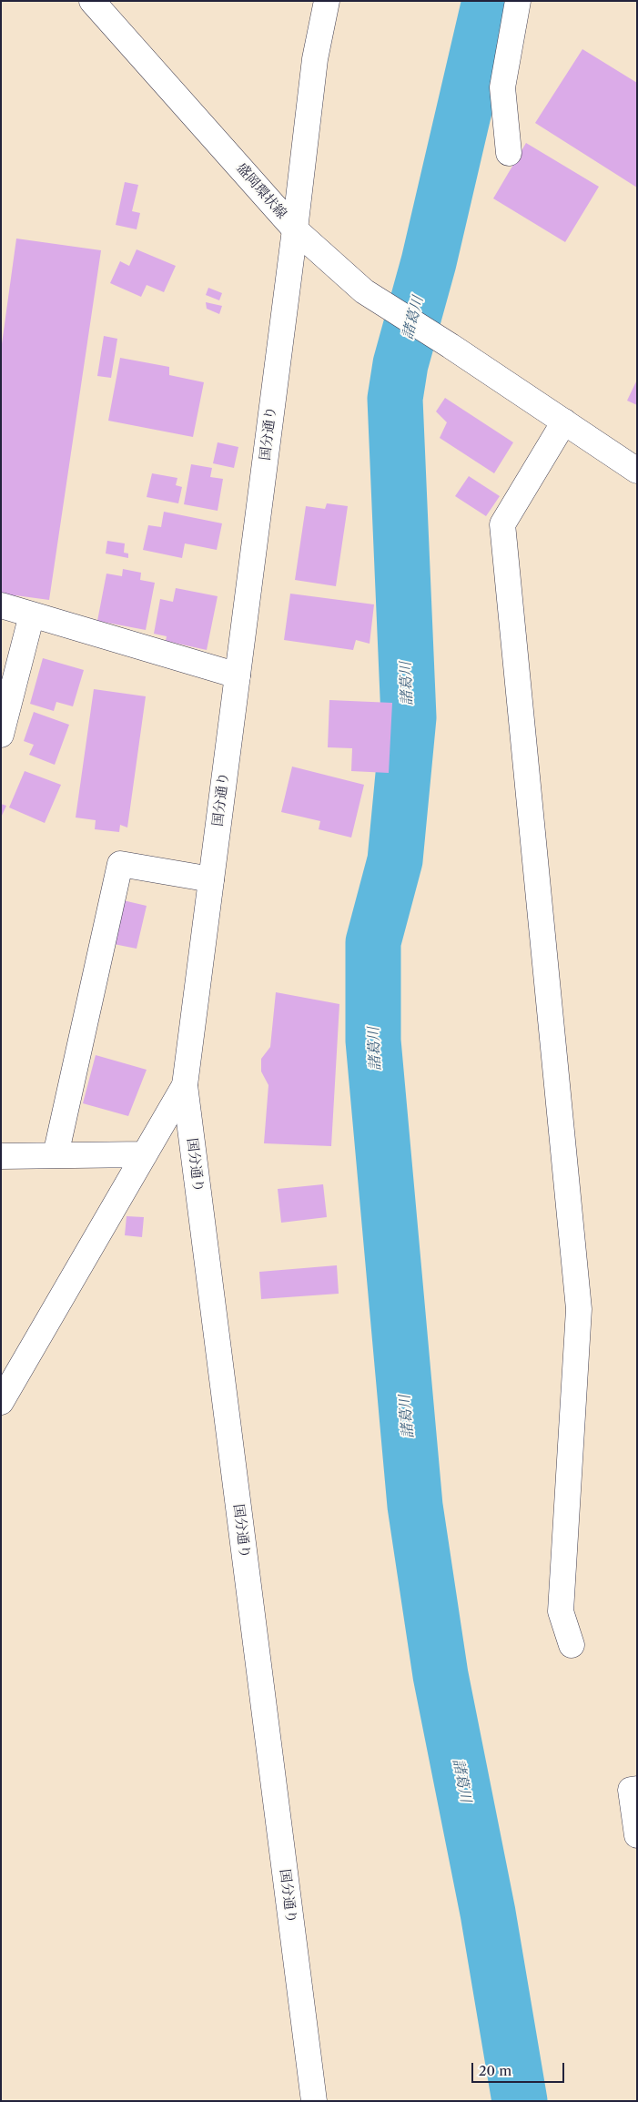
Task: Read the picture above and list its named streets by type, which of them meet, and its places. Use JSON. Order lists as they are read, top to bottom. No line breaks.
{"streets":{"street":["盛岡環状線","国分通り"]},"crossings":[["盛岡環状線","国分通り"]],"water":["諸葛川"],"scale_bar":"20 m"}
